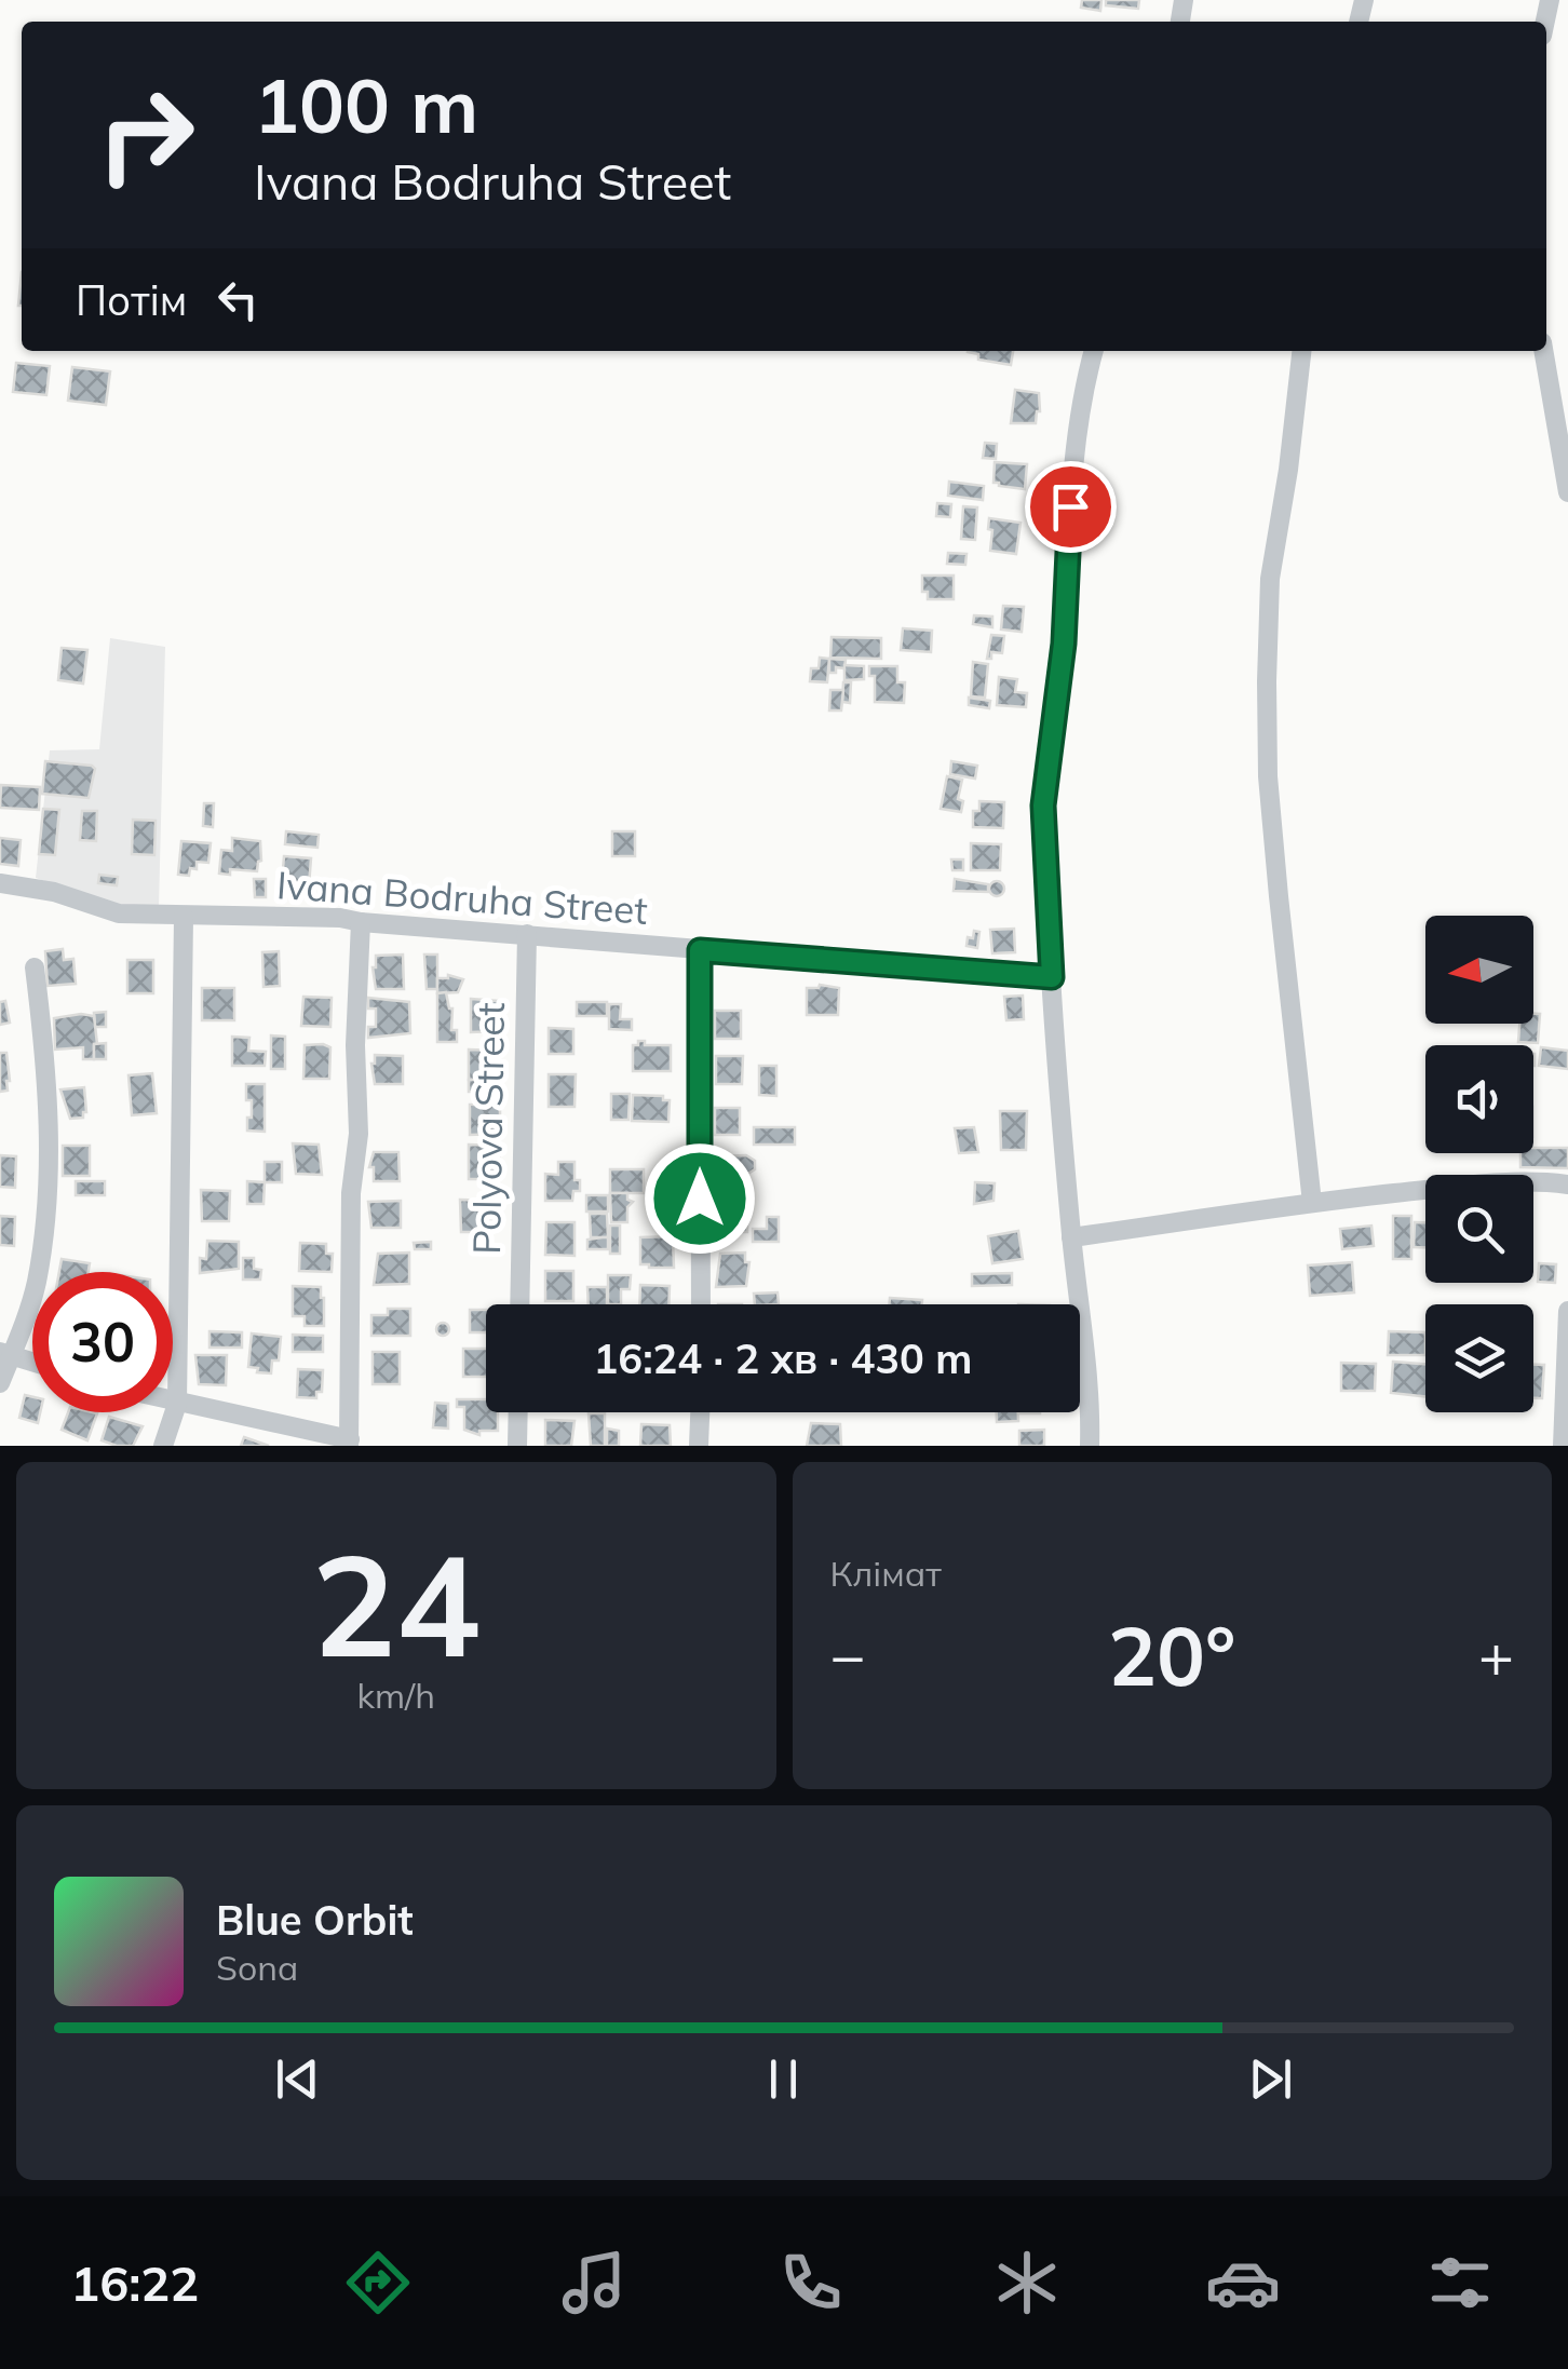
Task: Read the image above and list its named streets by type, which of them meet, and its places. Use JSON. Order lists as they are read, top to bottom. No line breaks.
{"streets":{"street":["Ivana Bodruha Street","Polyova Street"]},"crossings":[["Ivana Bodruha Street","Polyova Street"]],"north":"left","page":{"turn":["100 m","Ivana Bodruha Street"],"then":"Потім","limit":"30","trip":"16:24 · 2 хв · 430 m","tile":[["24","km/h"],"Клімат"],"heat":["−","20°","+"],"song":["Blue Orbit","Sona"],"tabs":"16:22"}}
